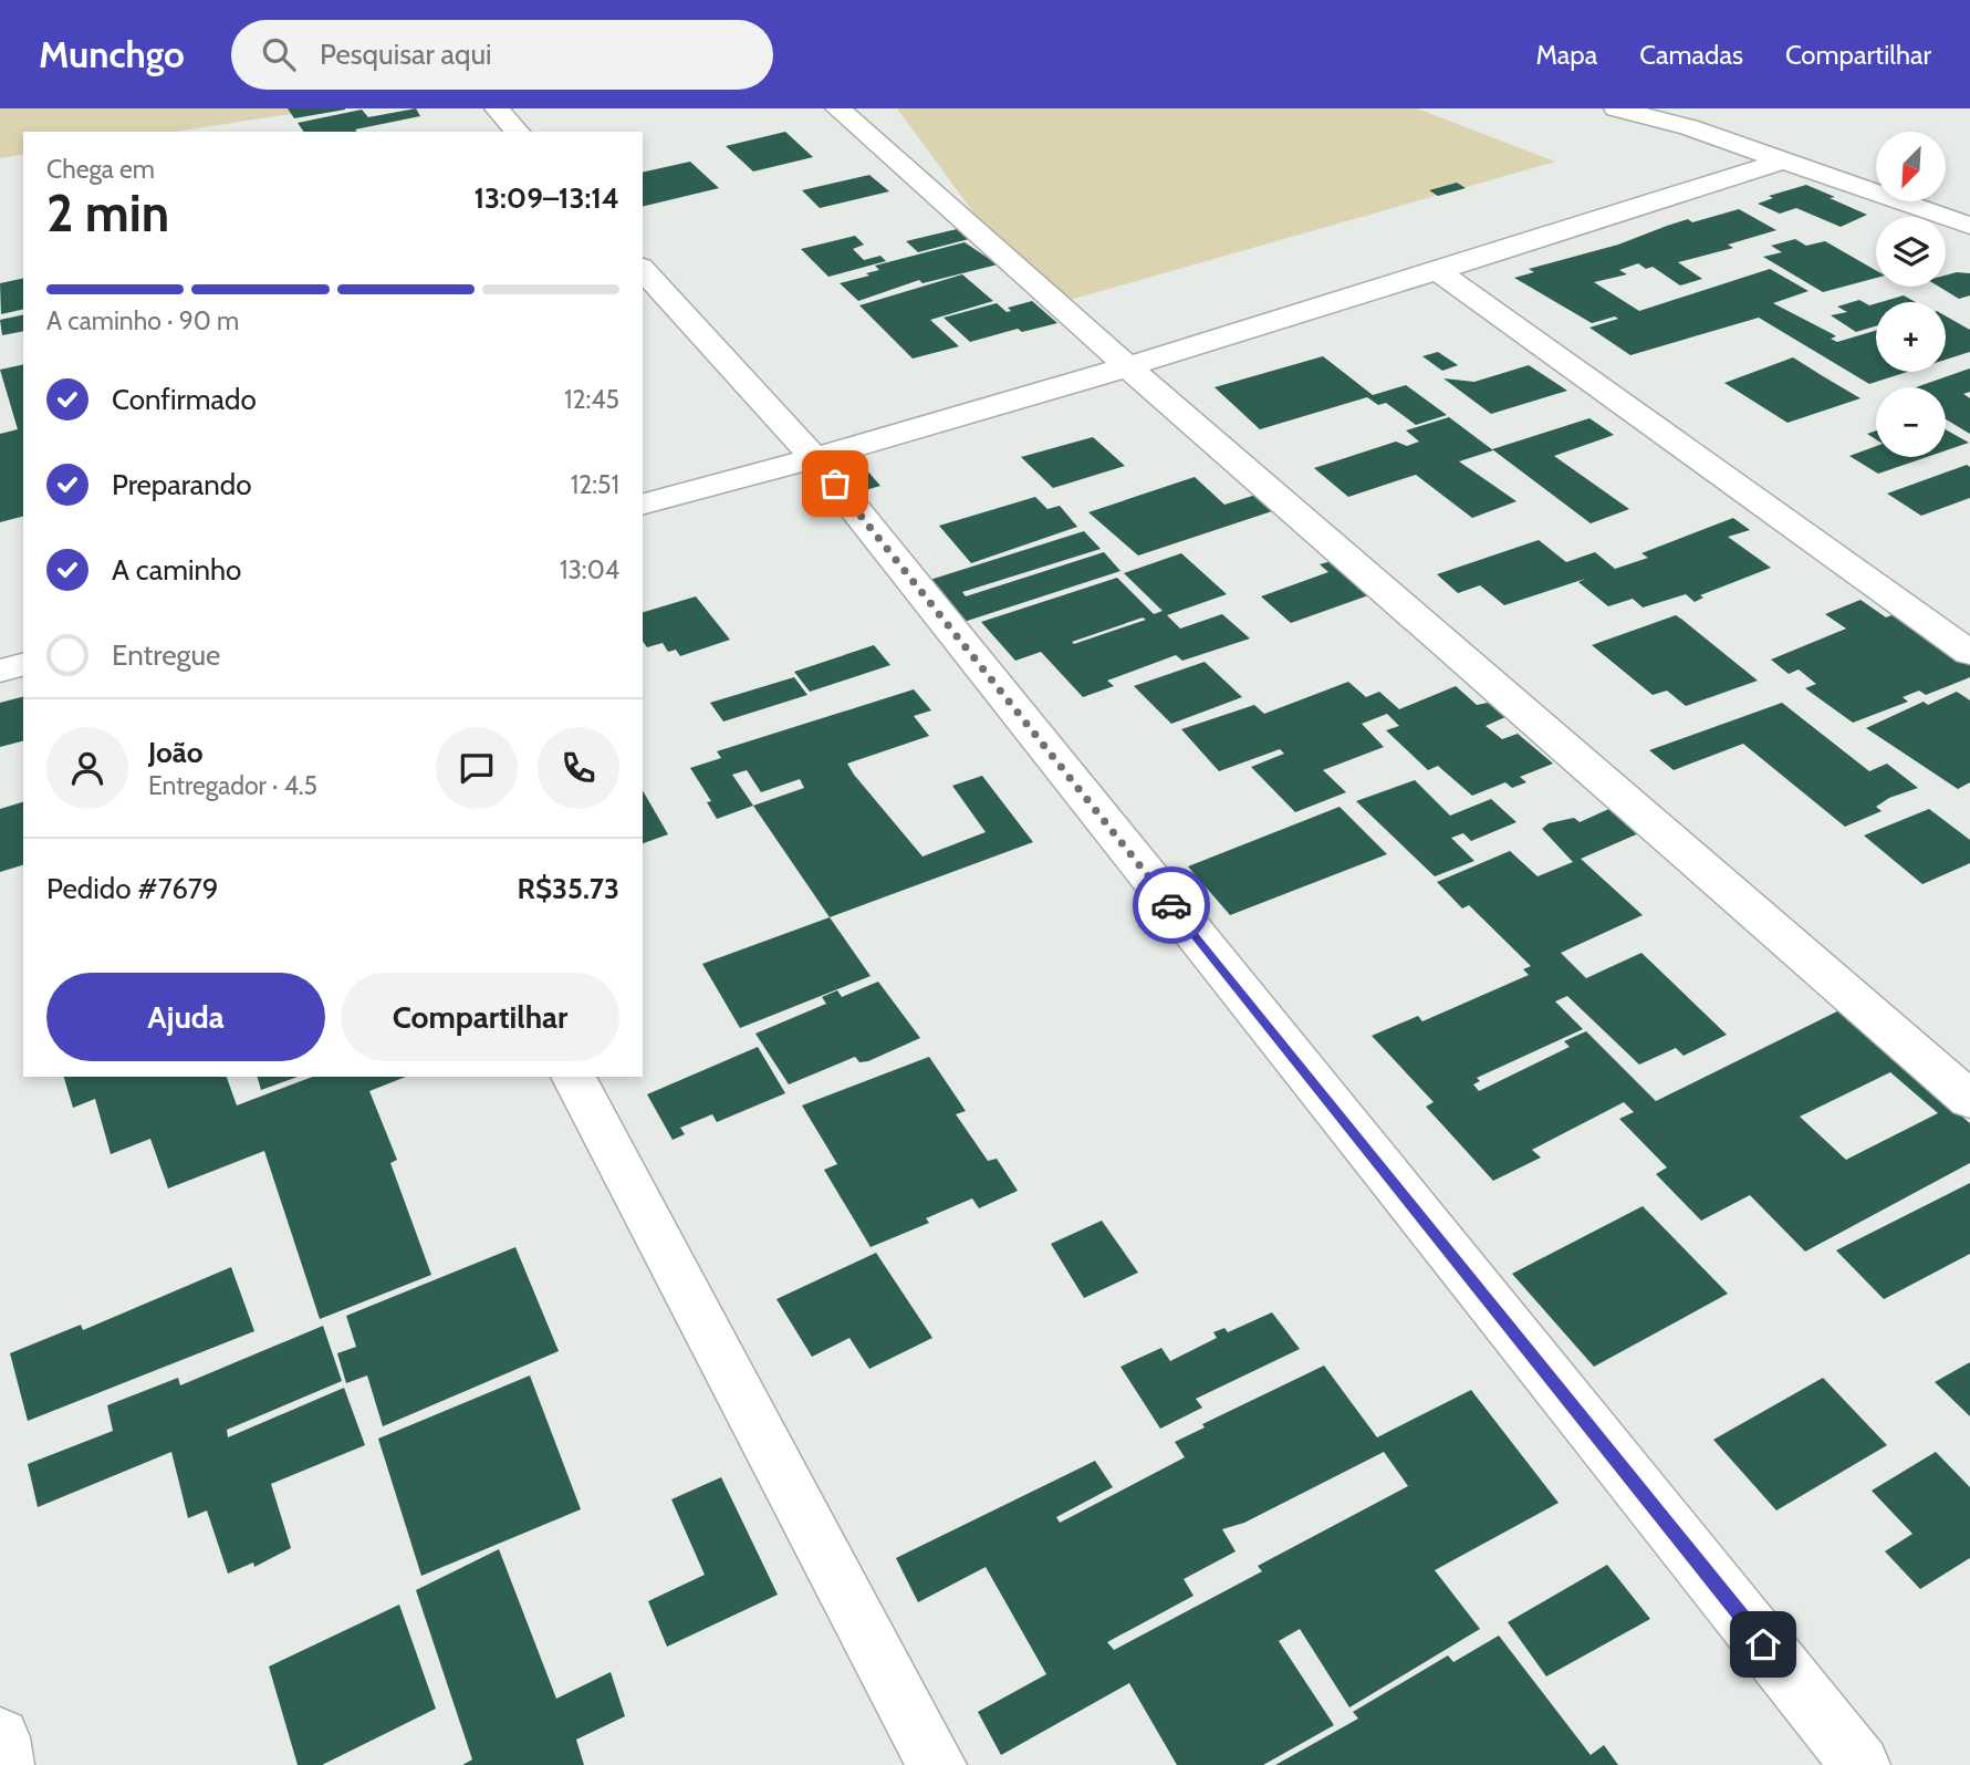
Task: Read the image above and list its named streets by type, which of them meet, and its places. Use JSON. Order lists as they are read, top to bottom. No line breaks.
{"north":"bottom left","page":{"header":"Munchgo","search":"Pesquisar aqui","nav":["Mapa","Camadas","Compartilhar"],"map_buttons":["+","−"],"heading":["2 min","Chega em","13:09–13:14"],"panel":["João","Entregador · 4.5","Pedido #7679","R$35.73"],"bar":"A caminho · 90 m","list":[["Confirmado","12:45"],["Preparando","12:51"],["A caminho","13:04"],"Entregue"],"buttons":["Ajuda","Compartilhar"]}}
